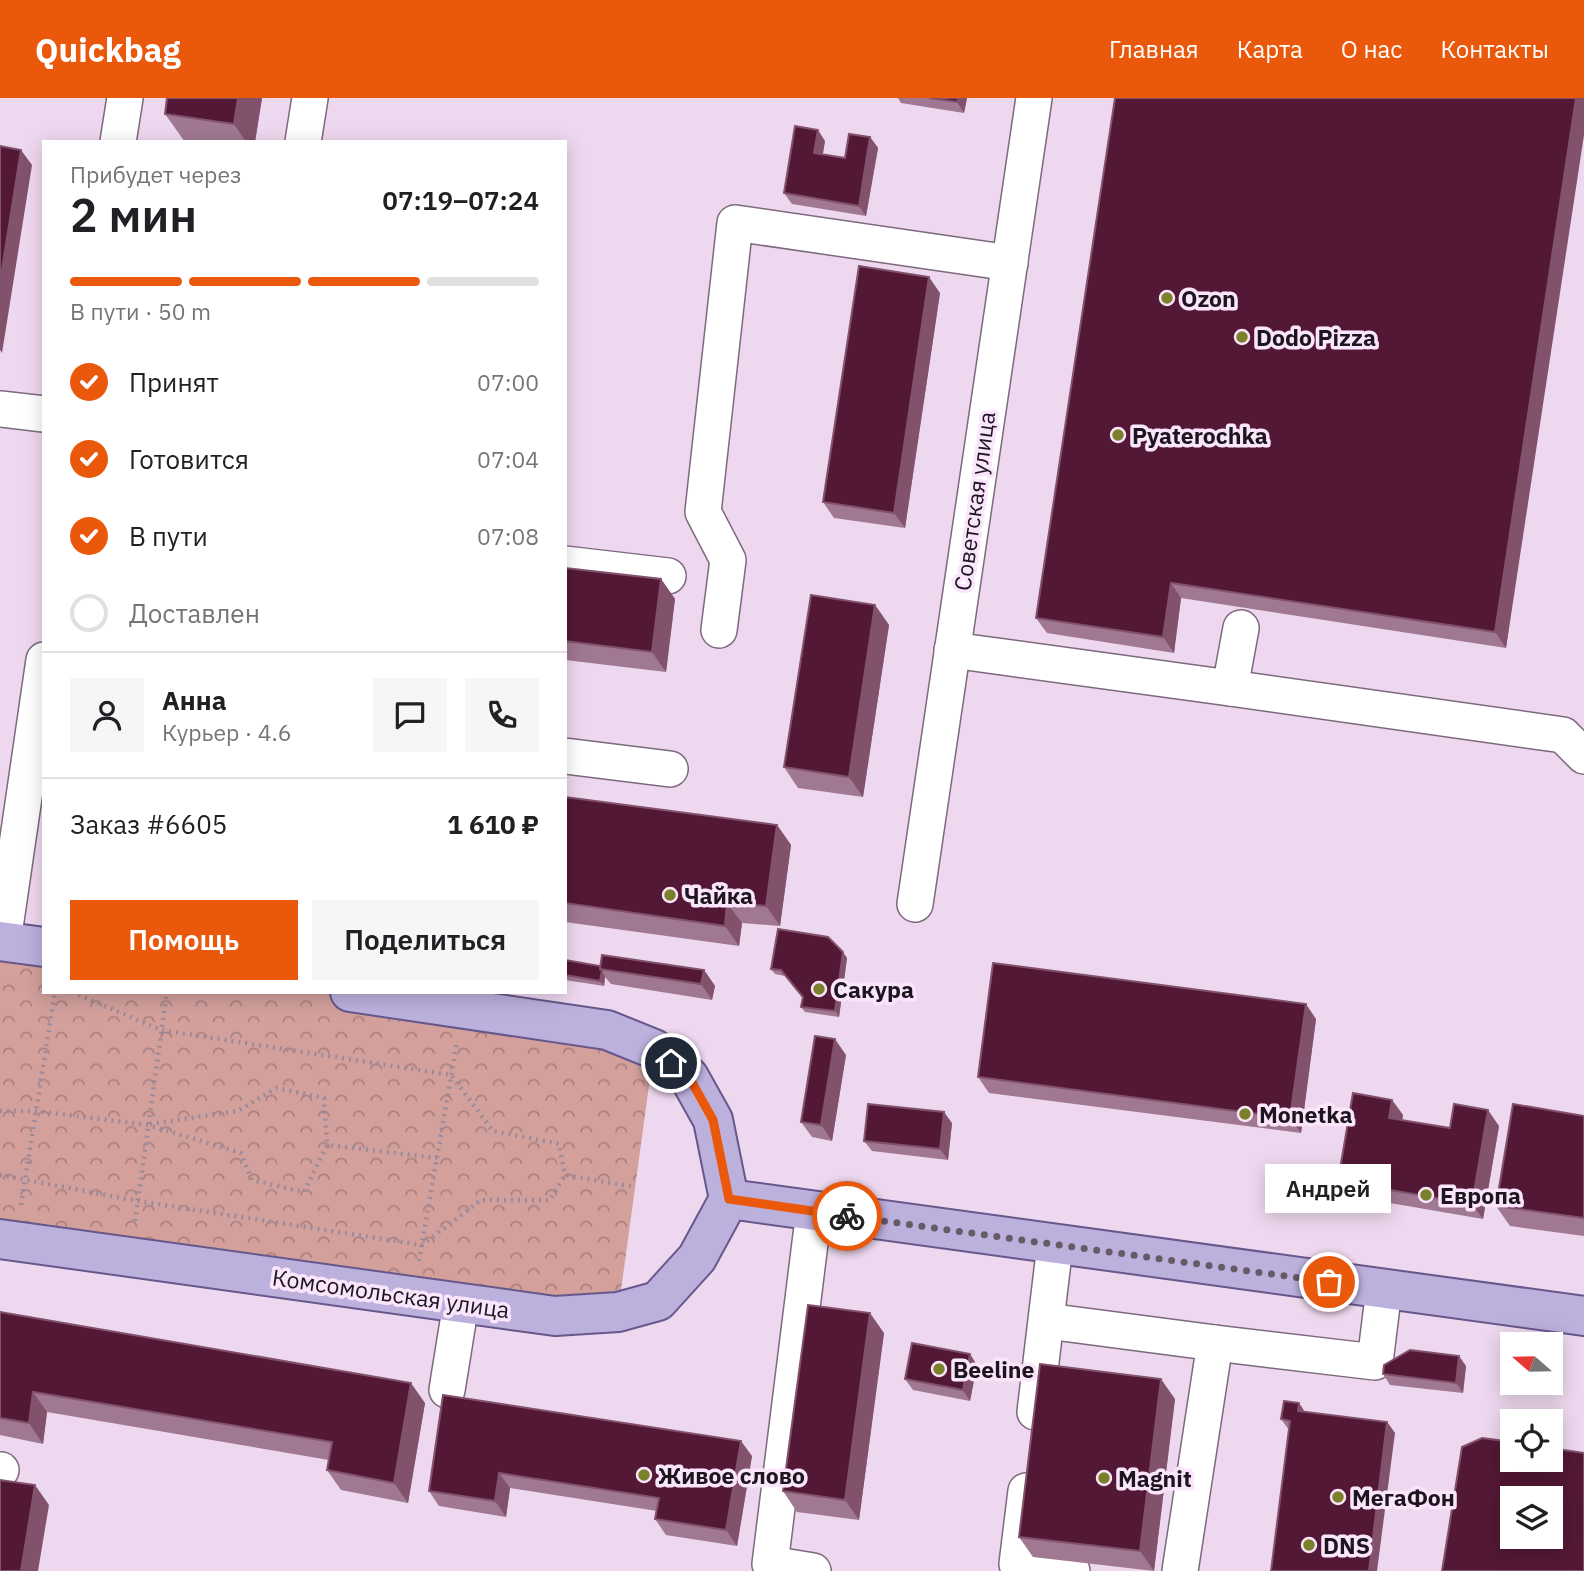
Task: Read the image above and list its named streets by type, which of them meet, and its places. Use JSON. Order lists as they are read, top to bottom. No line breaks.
{"streets":{"main road":["Комсомольская улица"],"street":["Советская улица"]},"places":["Ozon","Dodo Pizza","Pyaterochka","Чайка","Сакура","Monetka","Европа","Андрей","Beeline","Живое слово","Magnit","МегаФон","DNS"],"north":"left","page":{"header":"Quickbag","nav":["Главная","Карта","О нас","Контакты"],"heading":["2 мин","Прибудет через","07:19–07:24"],"panel":["Анна","Курьер · 4.6","Заказ #6605","1 610 ₽"],"bar":"В пути · 50 m","list":[["Принят","07:00"],["Готовится","07:04"],["В пути","07:08"],"Доставлен"],"buttons":["Помощь","Поделиться"],"bubble":"Андрей"}}
